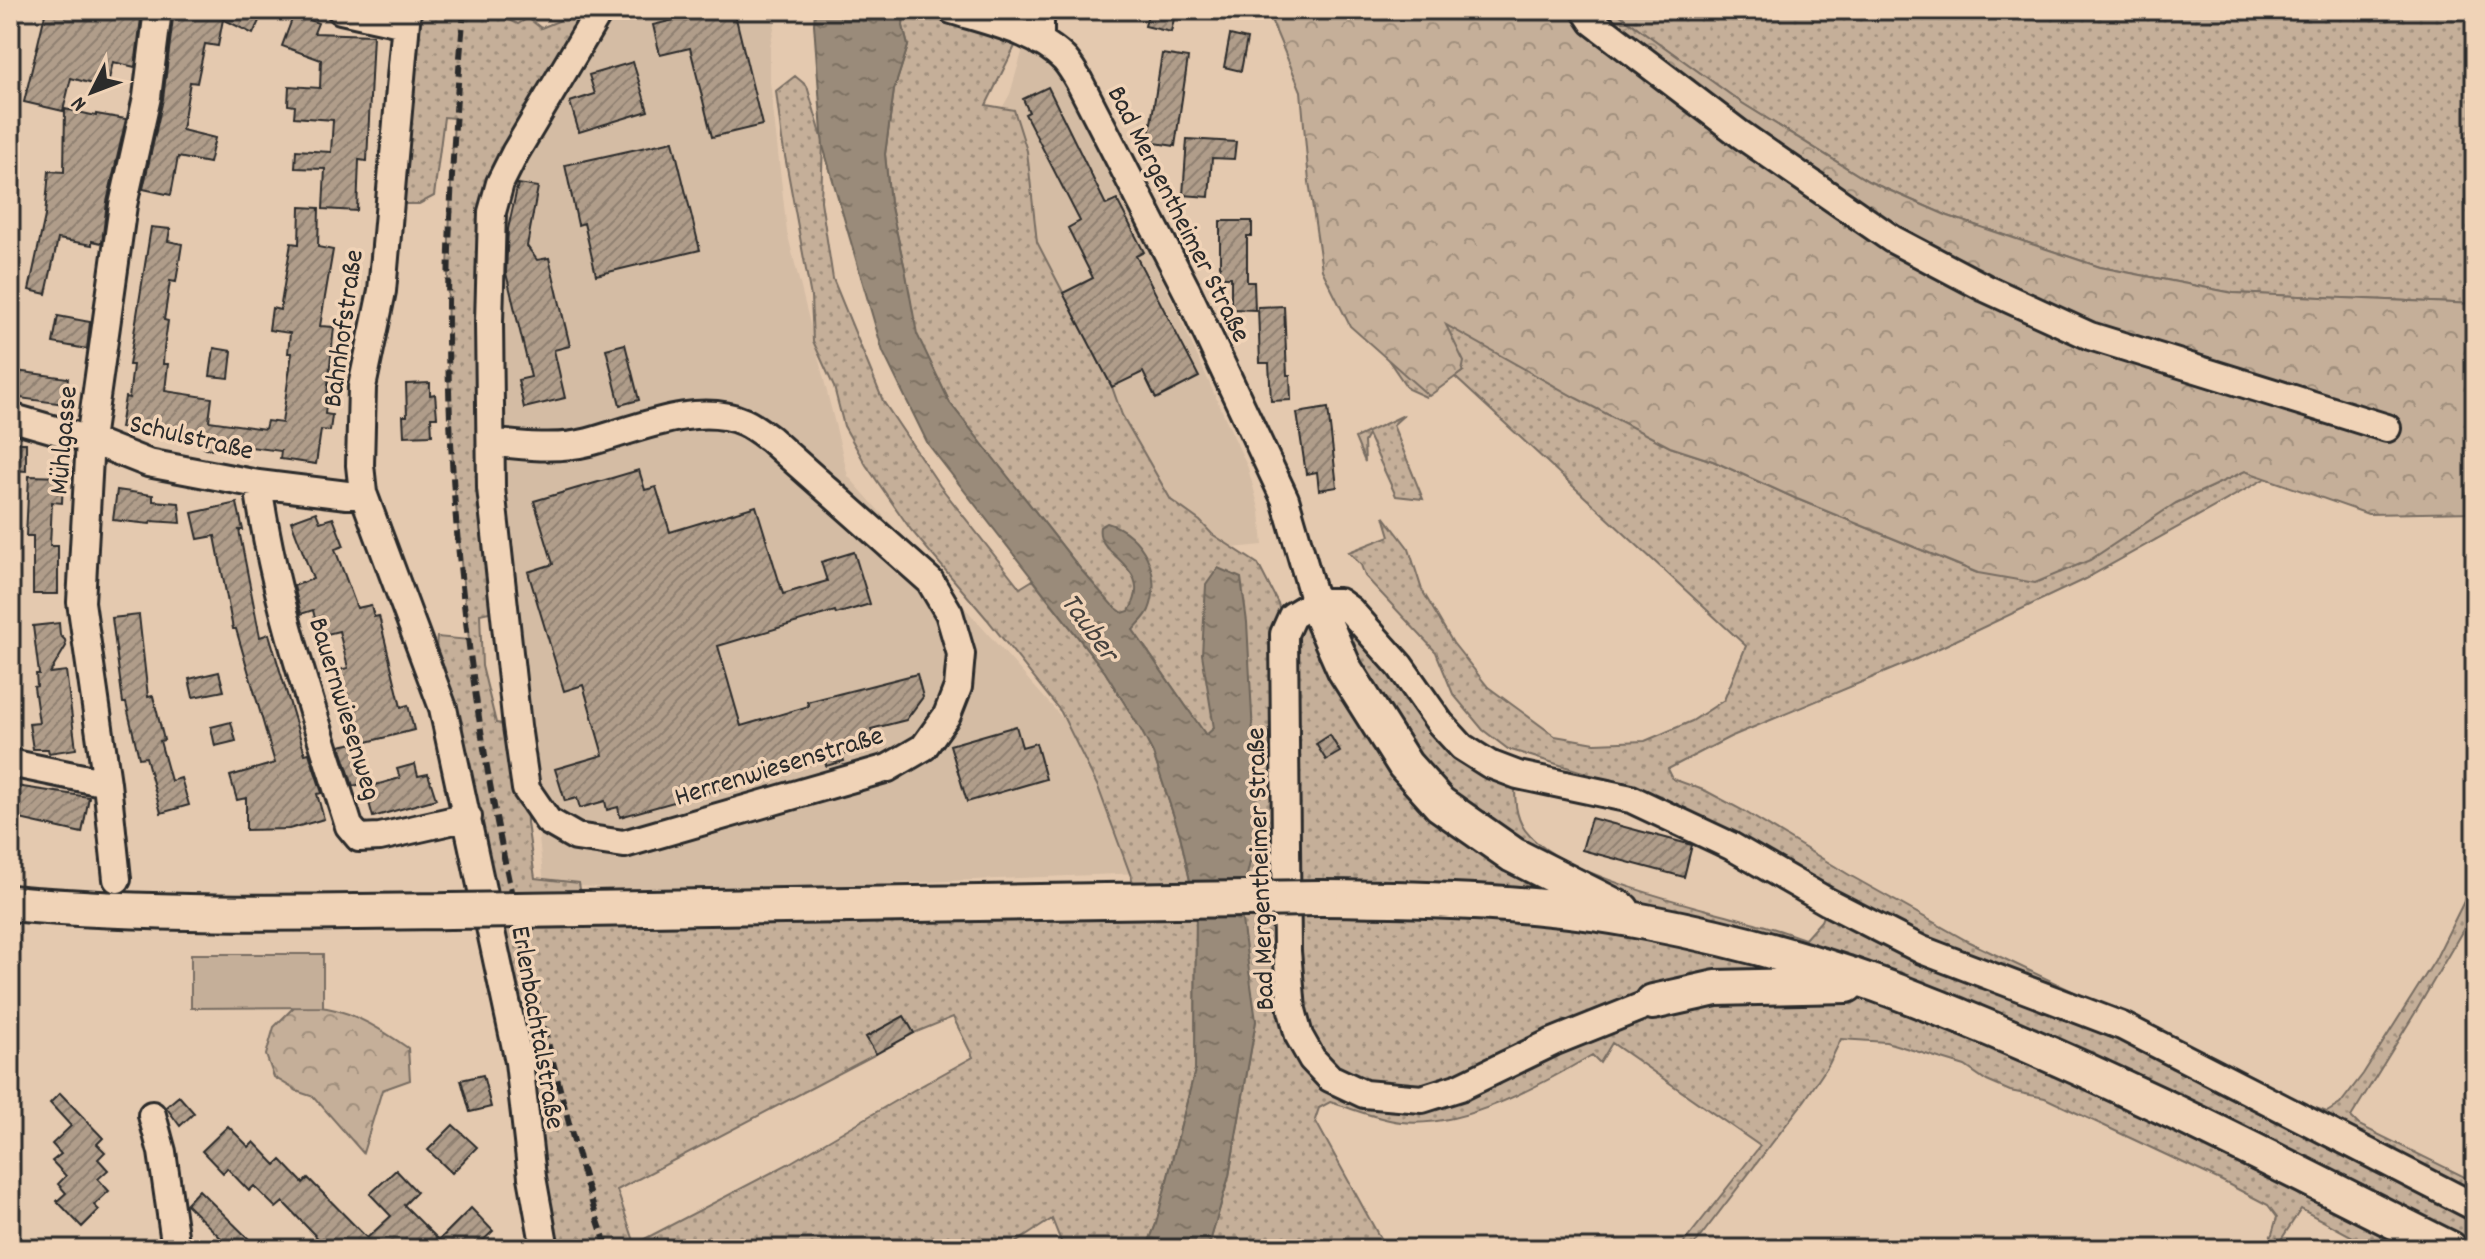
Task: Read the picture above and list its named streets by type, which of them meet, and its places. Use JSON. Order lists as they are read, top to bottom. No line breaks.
{"streets":{"street":["Bad Mergentheimer Straße","Bahnhofstraße","Schulstraße","Mühlgasse","Bauernwiesenweg","Herrenwiesenstraße","Erlenbachtalstraße"]},"crossings":[["Bahnhofstraße","Schulstraße"],["Bahnhofstraße","Bauernwiesenweg"],["Bahnhofstraße","Erlenbachtalstraße"],["Schulstraße","Mühlgasse"],["Schulstraße","Bauernwiesenweg"],["Bauernwiesenweg","Erlenbachtalstraße"]],"water":["Tauber"],"north":"bottom left"}
